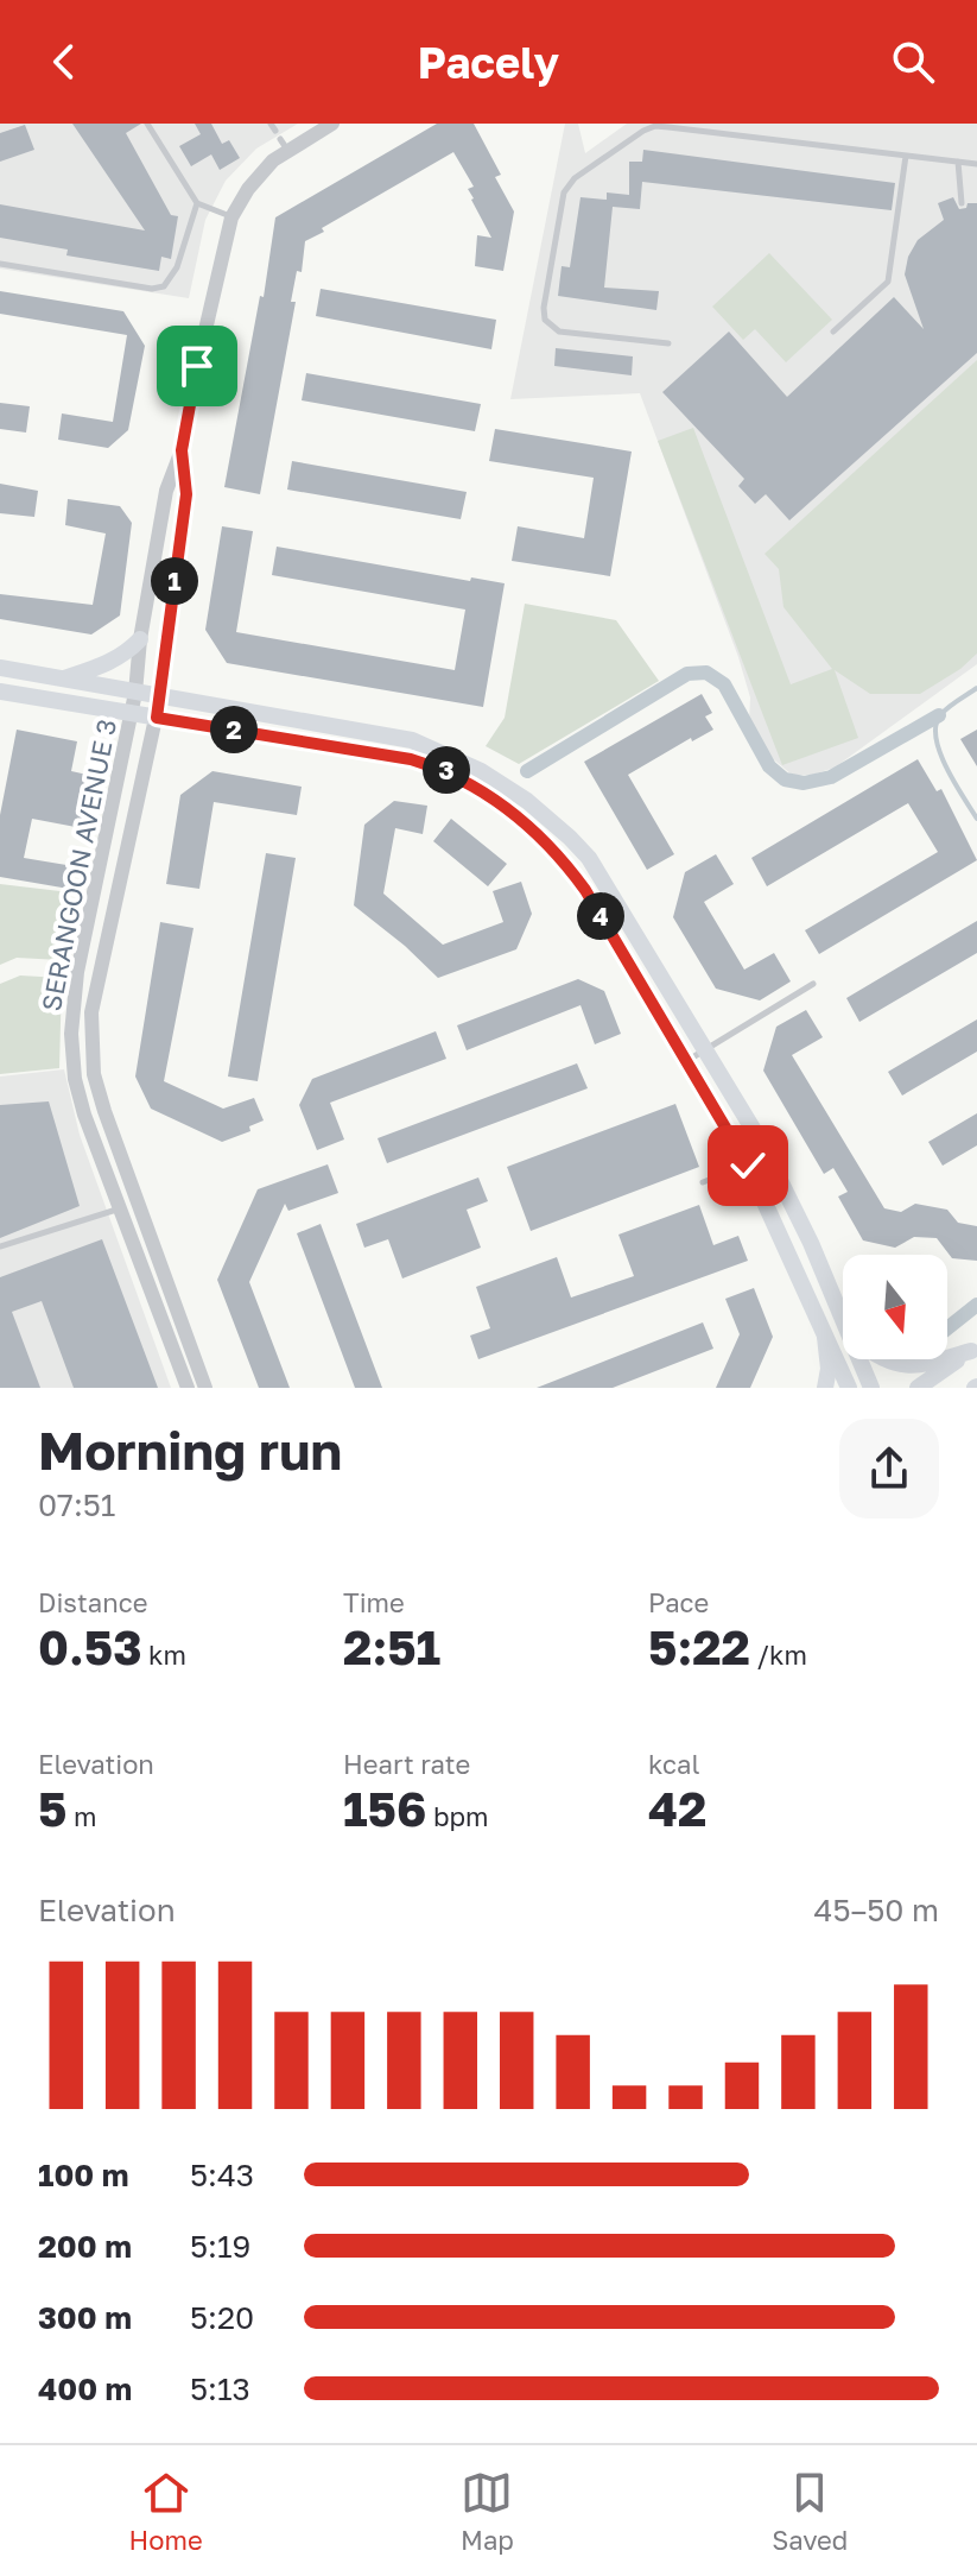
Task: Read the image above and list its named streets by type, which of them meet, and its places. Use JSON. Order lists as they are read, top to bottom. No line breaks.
{"streets":{"street":["SERANGOON AVENUE 3"]},"north":"bottom","page":{"header":"Pacely","pins":["1","2","3","4"],"heading":["Morning run","07:51"],"stats":[["Distance","0.53 km"],["Time","2:51"],["Pace","5:22 /km"],["Elevation","5 m"],["Heart rate","156 bpm"],["kcal","42"]],"chart":["Elevation","45–50 m"],"list":[{"name":"100 m","note":"5:43"},{"name":"200 m","note":"5:19"},{"name":"300 m","note":"5:20"},{"name":"400 m","note":"5:13"}],"tabs":["Home","Map","Saved"]}}
